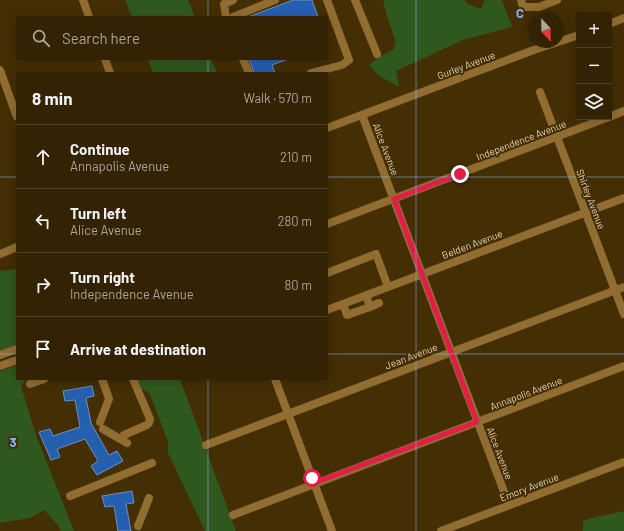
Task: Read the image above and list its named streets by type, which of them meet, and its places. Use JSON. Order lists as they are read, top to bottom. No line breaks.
{"streets":{"street":["Gurley Avenue","Independence Avenue","Alice Avenue","Shirley Avenue","Belden Avenue","Jean Avenue","Annapolis Avenue","Emory Avenue"]},"crossings":[["Gurley Avenue","Alice Avenue"],["Independence Avenue","Alice Avenue"],["Independence Avenue","Shirley Avenue"],["Alice Avenue","Belden Avenue"],["Alice Avenue","Jean Avenue"],["Alice Avenue","Annapolis Avenue"],["Alice Avenue","Emory Avenue"],["Shirley Avenue","Belden Avenue"],["Shirley Avenue","Jean Avenue"]],"north":"bottom","page":{"map_buttons":["+","−"],"search":"Search here","heading":["8 min","Walk · 570 m"],"list":[["Continue","Annapolis Avenue","210 m"],["Turn left","Alice Avenue","280 m"],["Turn right","Independence Avenue","80 m"],"Arrive at destination"]},"grid":{"columns":["C"],"rows":["3"]}}
